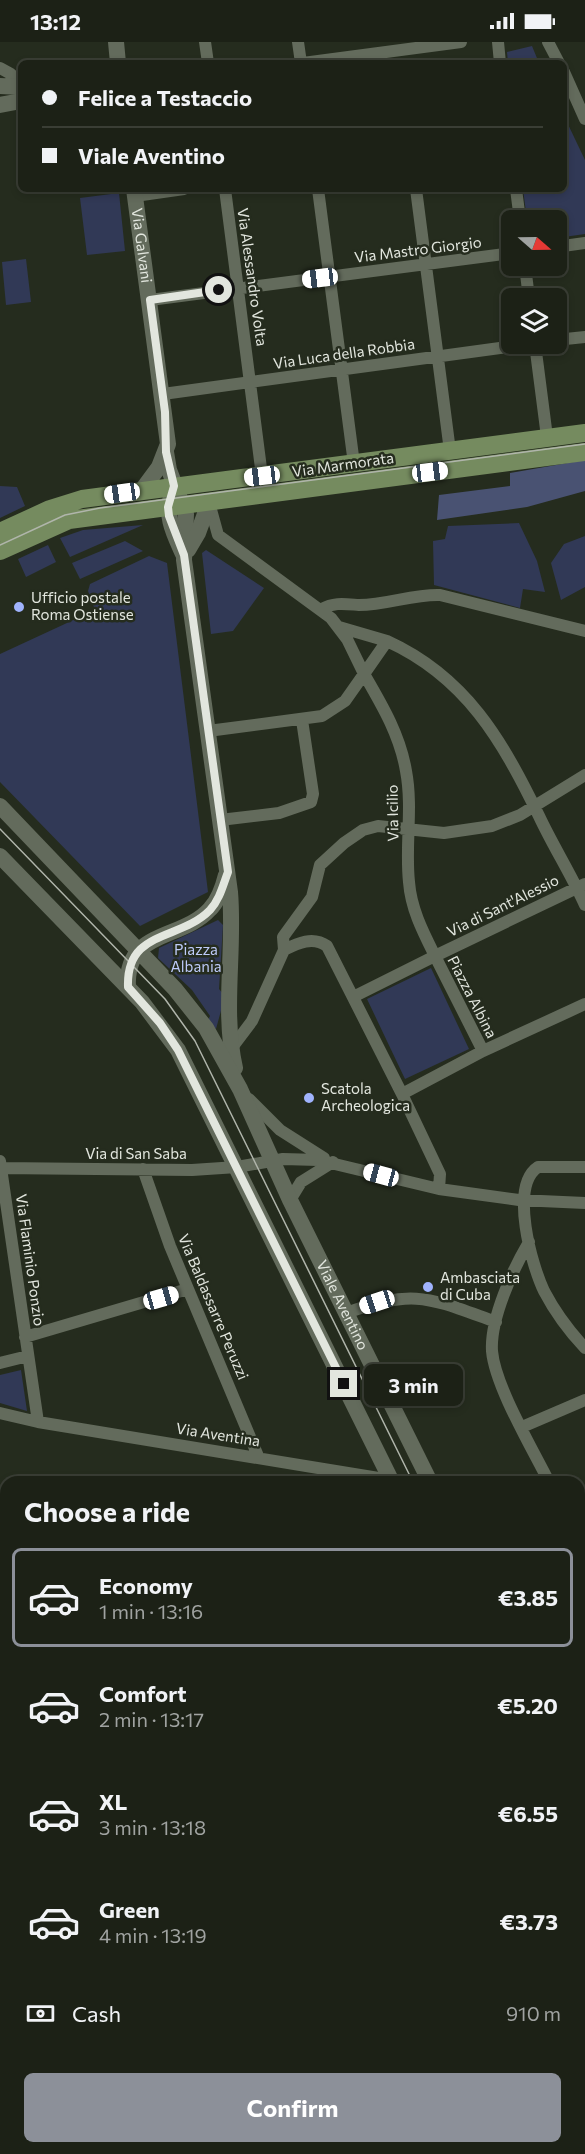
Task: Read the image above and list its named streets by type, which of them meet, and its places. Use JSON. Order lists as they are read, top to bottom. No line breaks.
{"streets":{"main road":["Via Galvani","Via Marmorata","Viale Aventino"],"street":["Via Mastro Giorgio","Via Alessandro Volta","Via Luca della Robbia","Via Icilio","Via di Sant'Alessio","Piazza Albina","Via di San Saba","Via Flaminio Ponzio","Via Baldassarre Peruzzi","Via Aventina"]},"crossings":[["Via Galvani","Via Mastro Giorgio"],["Via Galvani","Via Luca della Robbia"],["Via Galvani","Via Marmorata"],["Via Mastro Giorgio","Via Alessandro Volta"],["Via Alessandro Volta","Via Luca della Robbia"],["Via Alessandro Volta","Via Marmorata"],["Via Marmorata","Via Icilio"],["Via Icilio","Via di Sant'Alessio"],["Via Icilio","Piazza Albina"],["Via di Sant'Alessio","Piazza Albina"],["Via di San Saba","Via Flaminio Ponzio"],["Via di San Saba","Viale Aventino"],["Via di San Saba","Via Baldassarre Peruzzi"],["Via Flaminio Ponzio","Via Aventina"],["Via Baldassarre Peruzzi","Via Aventina"]],"parks":["Piazza Albania"],"places":["Ufficio postale Roma Ostiense","Scatola Archeologica","Ambasciata di Cuba"],"north":"right","page":{"status":"13:12","banner":["Felice a Testaccio","Viale Aventino"],"bubble":"3 min","heading":"Choose a ride","list":[{"name":"Economy","note":"1 min · 13:16","value":"€3.85"},{"name":"Comfort","note":"2 min · 13:17","value":"€5.20"},{"name":"XL","note":"3 min · 13:18","value":"€6.55"},{"name":"Green","note":"4 min · 13:19","value":"€3.73"}],"pay":["Cash","910 m"],"buttons":"Confirm"}}
